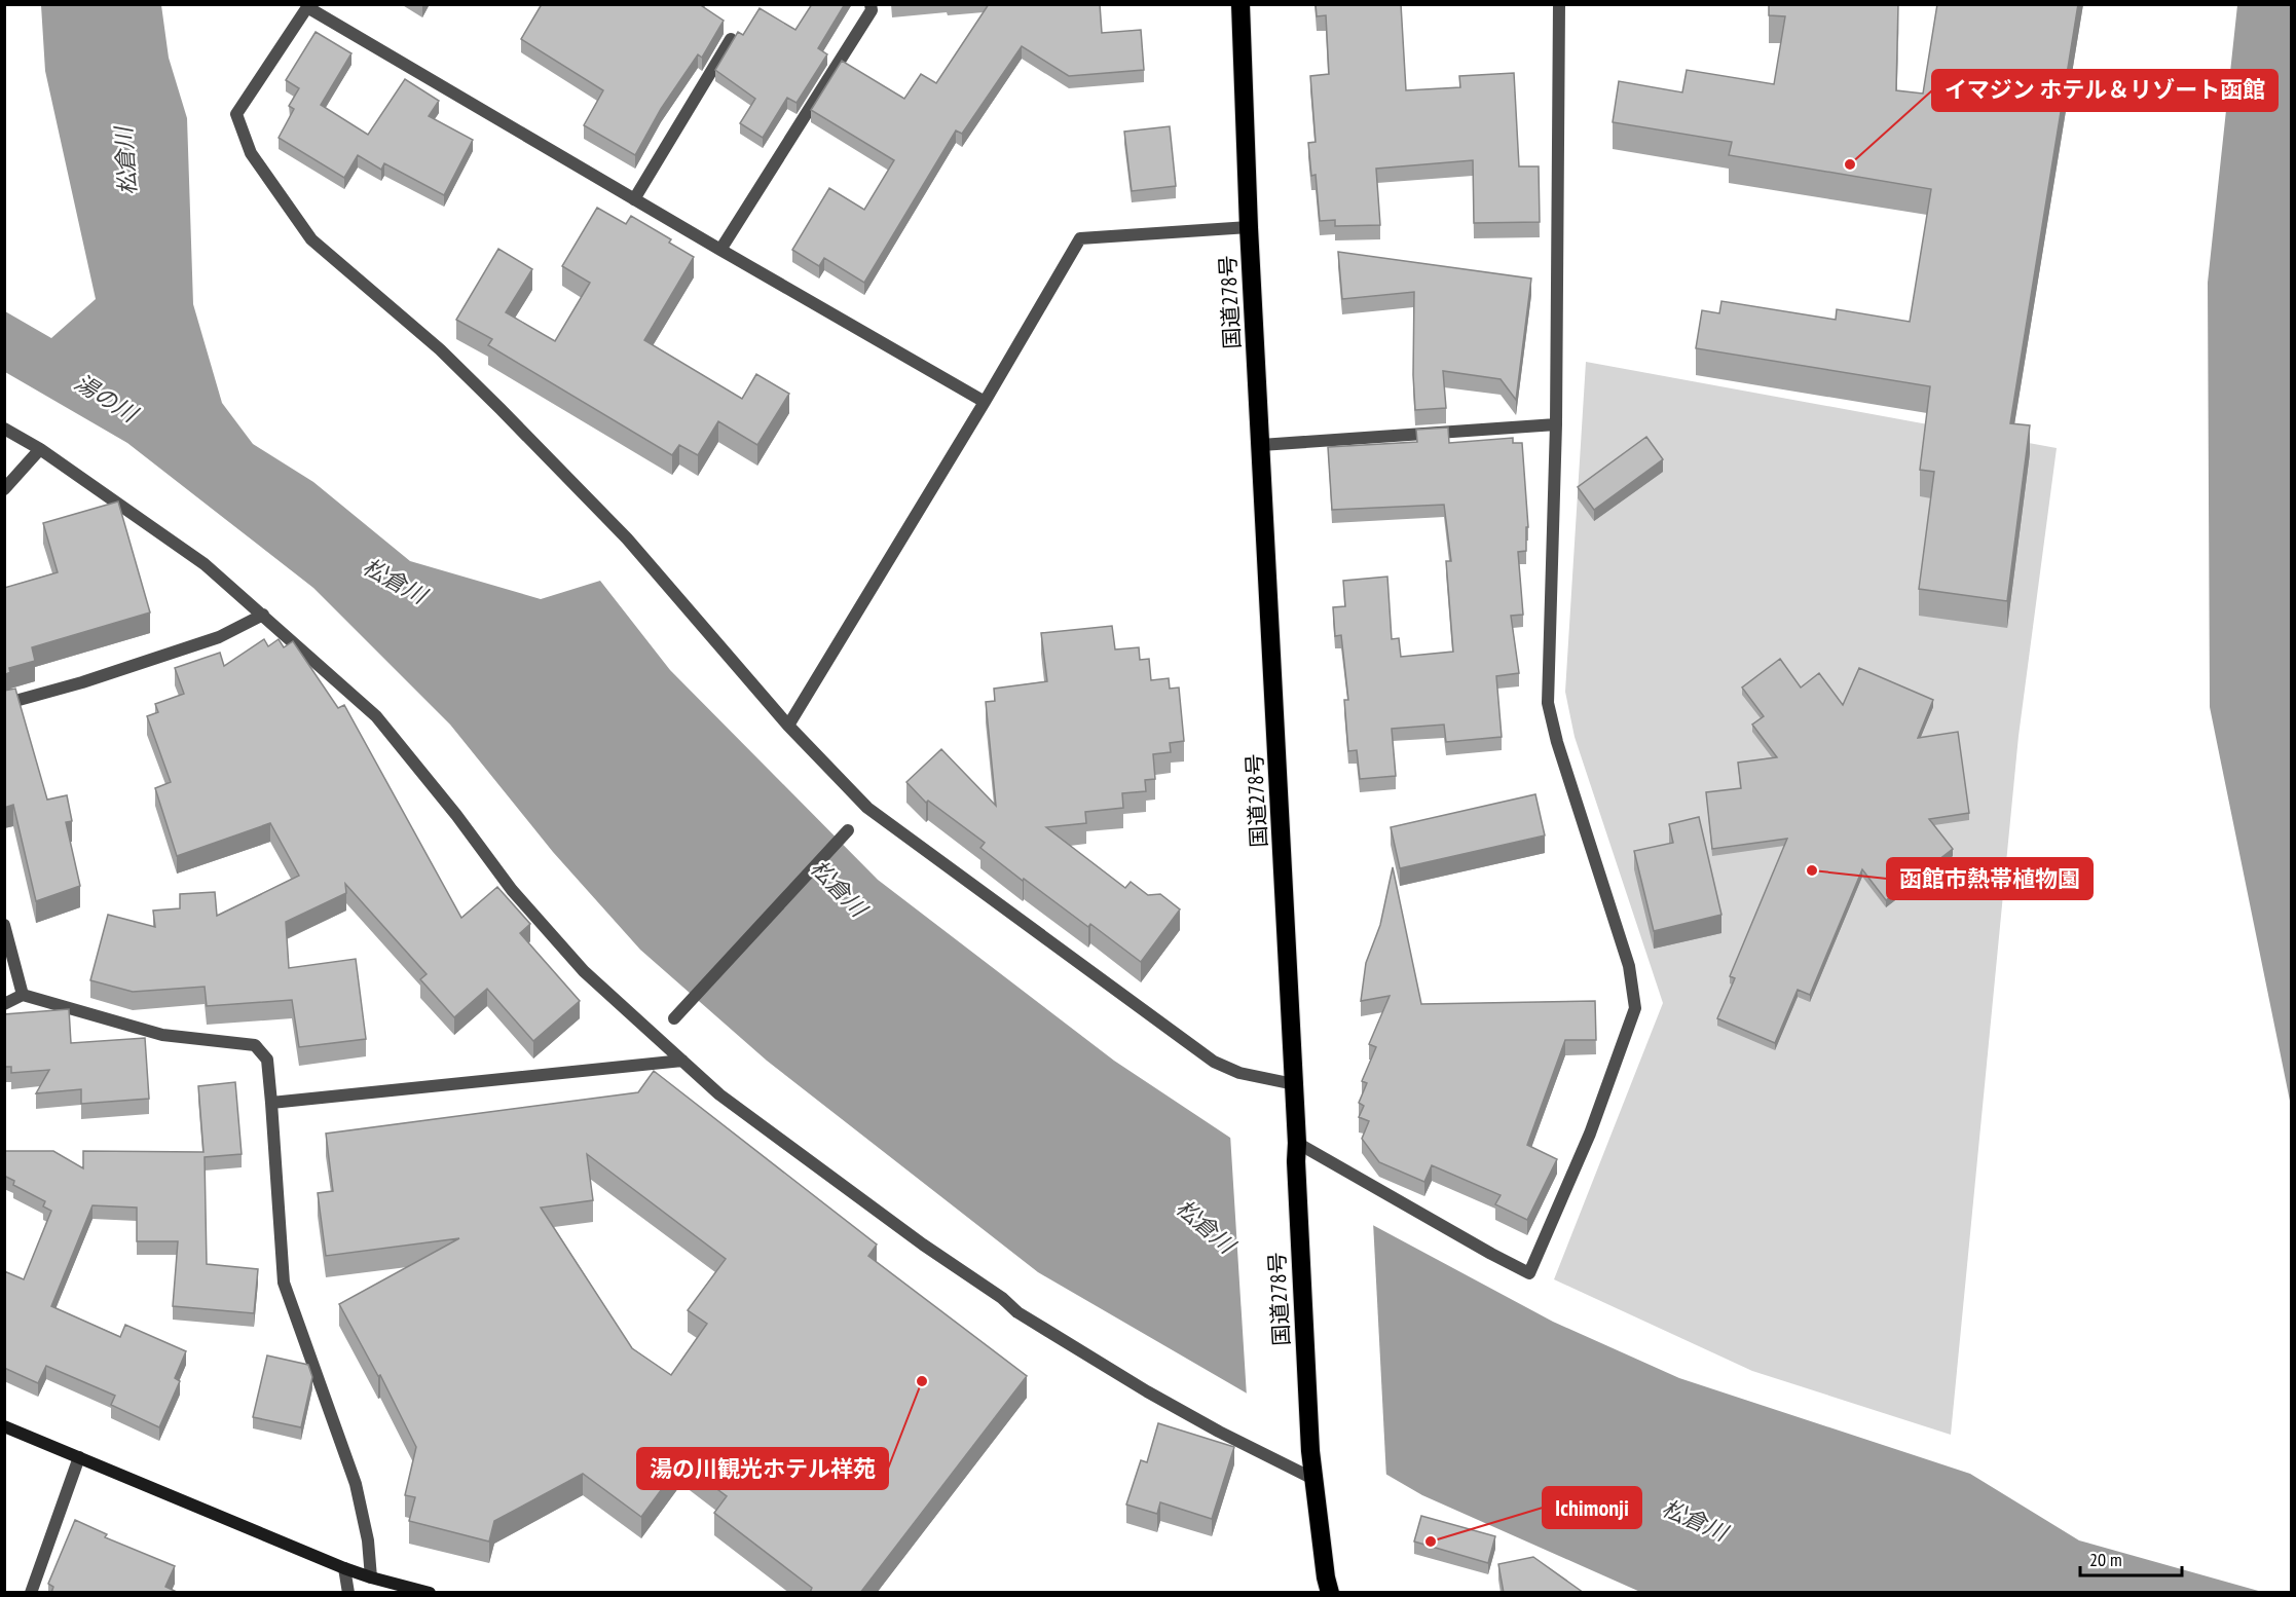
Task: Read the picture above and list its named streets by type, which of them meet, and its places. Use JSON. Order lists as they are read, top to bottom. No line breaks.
{"streets":{"highway":["国道278号"]},"water":["松倉川","湯の川"],"places":["イマジン ホテル＆リゾート函館","函館市熱帯植物園","湯の川観光ホテル祥苑","Ichimonji"],"scale_bar":"20 m"}
